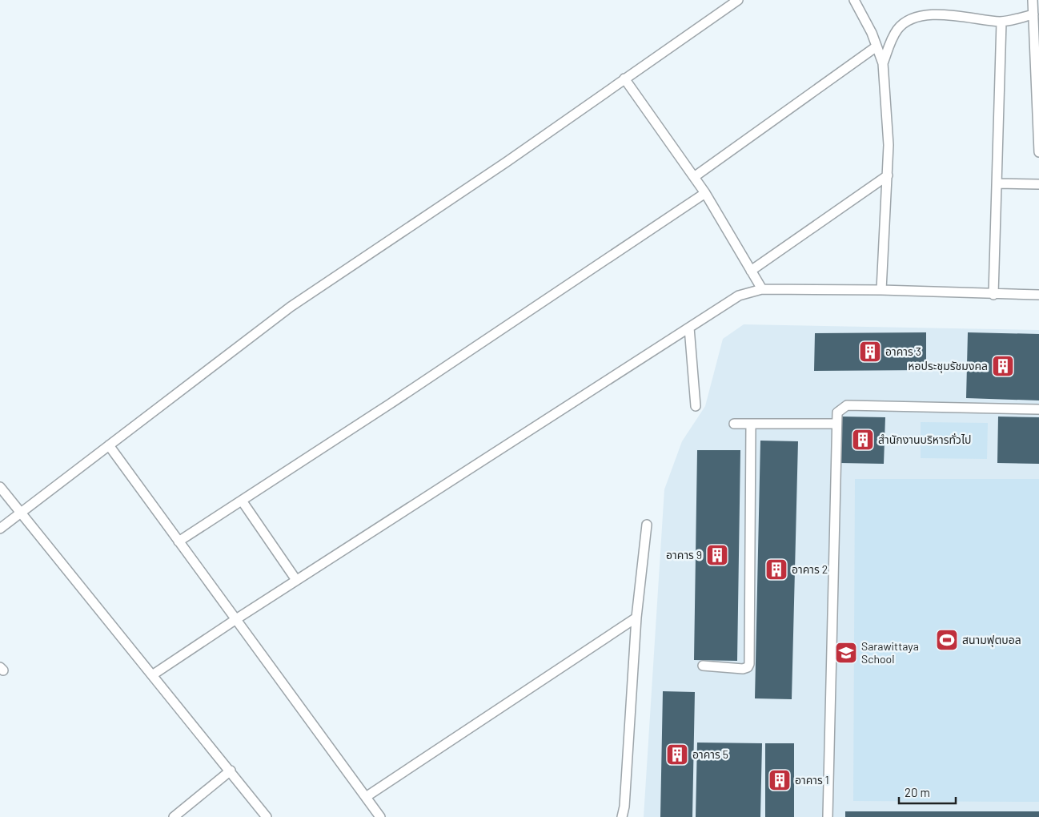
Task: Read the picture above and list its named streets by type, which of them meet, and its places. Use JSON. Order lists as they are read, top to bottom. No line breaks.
{"places":{"building":["อาคาร 3","หอประชุมรัชมงคล","สำนักงานบริหารทั่วไป","อาคาร 9","อาคาร 2","อาคาร 5","อาคาร 1"],"sports":["สนามฟุตบอล"],"school or university":["Sarawittaya School"]},"scale_bar":"20 m"}
